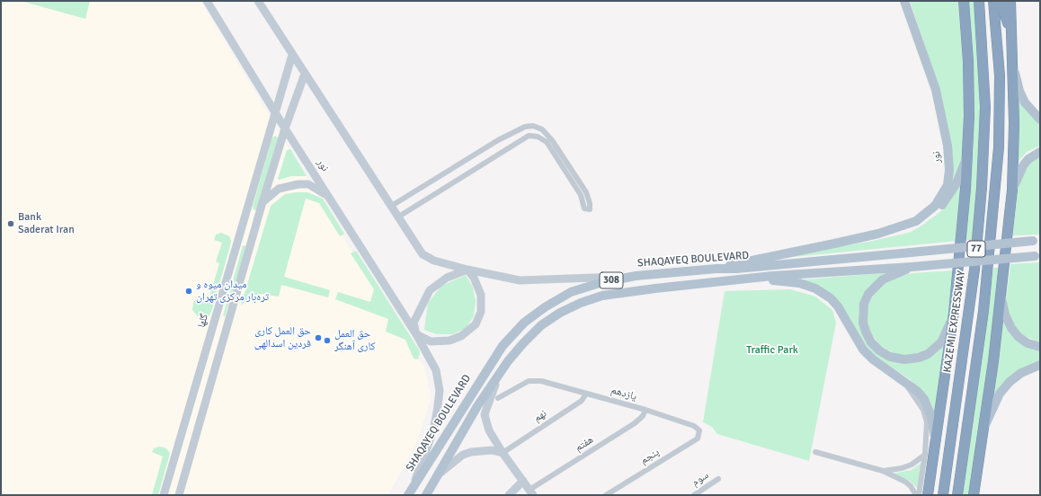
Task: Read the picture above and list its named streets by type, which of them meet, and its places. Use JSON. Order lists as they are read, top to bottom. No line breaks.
{"streets":{"highway":["77","KAZEMI EXPRESSWAY"],"main road":["نور","SHAQAYEQ BOULEVARD","308","گلها"],"street":["یازدهم","نهم","هفتم","پنجم","سوم"]},"crossings":[["نور","SHAQAYEQ BOULEVARD"],["نور","گلها"],["یازدهم","نهم"],["یازدهم","هفتم"],["یازدهم","پنجم"]],"parks":["Traffic Park"],"places":["Bank Saderat Iran","میدان میوه و تره‌بار مرکزی تهران","حق العمل کاری فردین اسدالهی","حق العمل کاری آهنگر"]}
